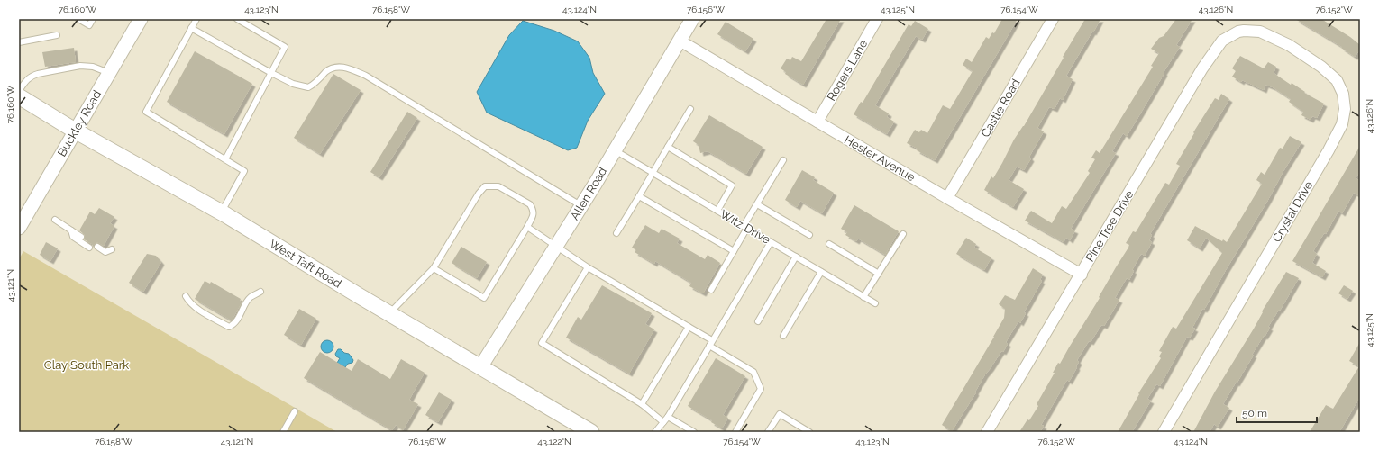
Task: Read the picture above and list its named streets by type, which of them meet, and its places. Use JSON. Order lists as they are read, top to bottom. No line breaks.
{"streets":{"main road":["West Taft Road"],"street":["Rogers Lane","Castle Road","Buckley Road","Hester Avenue","Allen Road","Crystal Drive","Pine Tree Drive"],"lane":["Witz Drive"]},"crossings":[["Rogers Lane","Hester Avenue"],["Castle Road","Hester Avenue"],["Buckley Road","West Taft Road"],["Hester Avenue","Allen Road"],["Hester Avenue","Pine Tree Drive"],["Allen Road","Witz Drive"],["Allen Road","West Taft Road"],["Crystal Drive","Pine Tree Drive"]],"parks":["Clay South Park"],"scale_bar":"50 m","coordinates":["76.160°W","43.123°N","76.158°W","43.124°N","76.156°W","43.125°N","76.154°W","43.126°N","76.152°W","43.121°N","43.122°N"]}
